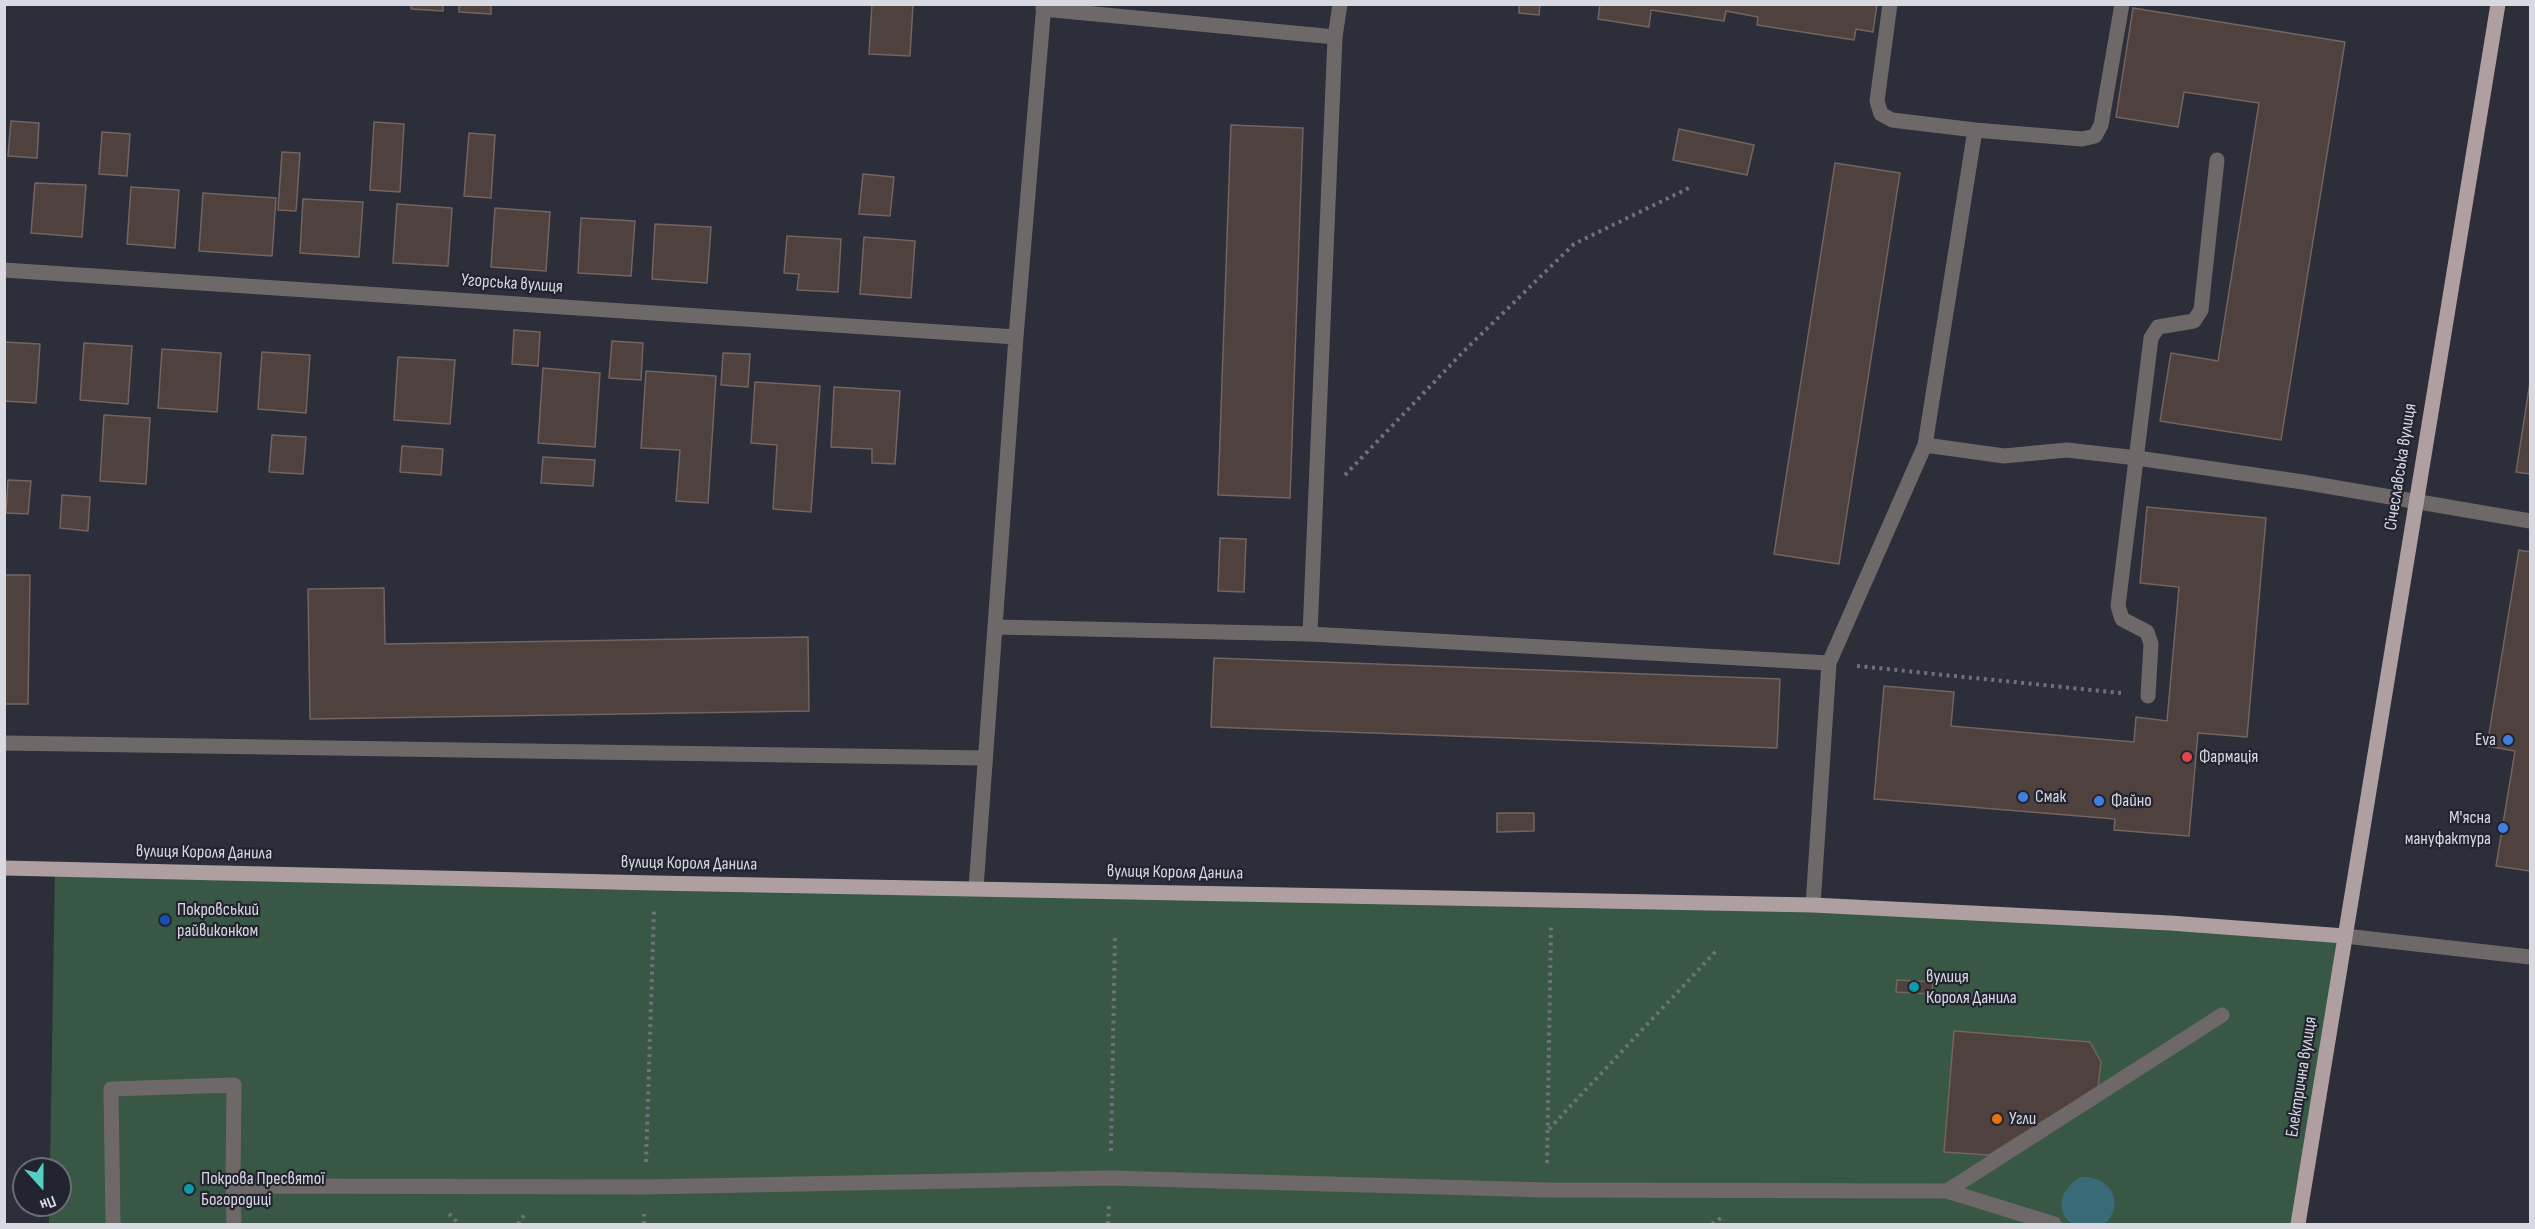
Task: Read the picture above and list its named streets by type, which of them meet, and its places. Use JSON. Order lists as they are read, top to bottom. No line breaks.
{"streets":{"main road":["Січеславська вулиця","вулиця Короля Данила","Електрична вулиця"],"street":["Угорська вулиця"]},"crossings":[["Січеславська вулиця","вулиця Короля Данила"],["Січеславська вулиця","Електрична вулиця"],["вулиця Короля Данила","Електрична вулиця"]],"places":["Eva","Фармація","Смак","Файно","М'ясна мануфактура","Покровський райвиконком","вулиця Короля Данила","Угли","Покрова Пресвятої Богородиці"],"north":"bottom"}
